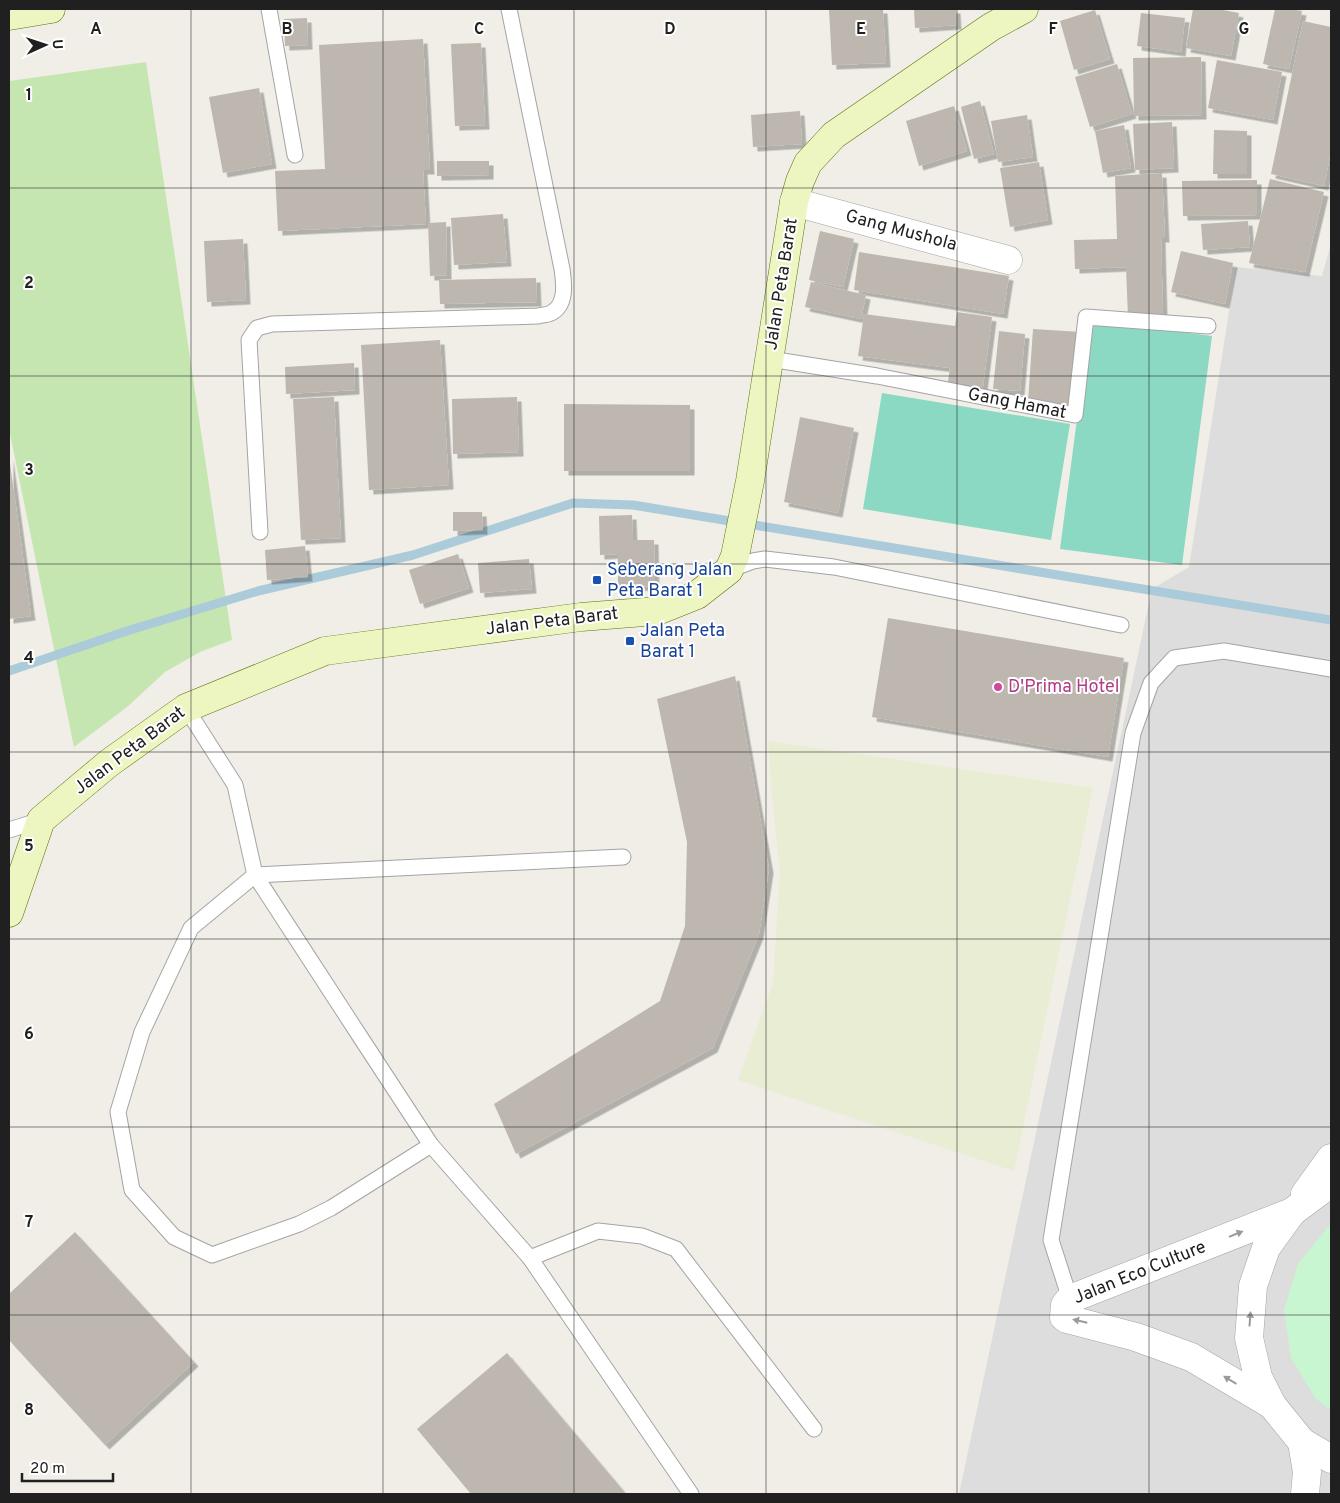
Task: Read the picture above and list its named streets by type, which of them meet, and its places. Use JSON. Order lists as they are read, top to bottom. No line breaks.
{"streets":{"main road":["Jalan Peta Barat"],"street":["Gang Mushola","Jalan Eco Culture"],"lane":["Gang Hamat"]},"crossings":[["Gang Mushola","Jalan Peta Barat"],["Jalan Peta Barat","Gang Hamat"]],"places":{"transit":["Seberang Jalan Peta Barat 1","Jalan Peta Barat 1"],"other":["D'Prima Hotel"]},"scale_bar":"20 m","north":"right","grid":{"columns":["A","B","C","D","E","F","G"],"rows":["1","2","3","4","5","6","7","8"]}}
